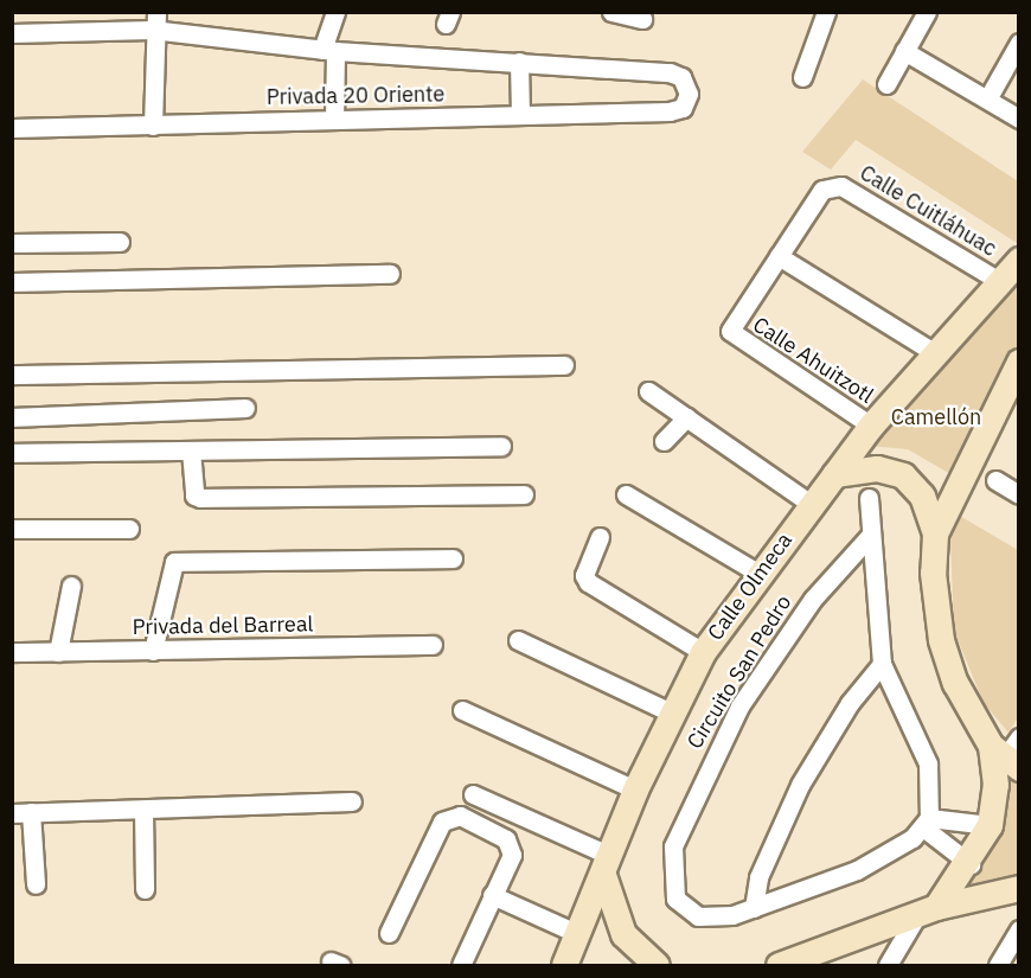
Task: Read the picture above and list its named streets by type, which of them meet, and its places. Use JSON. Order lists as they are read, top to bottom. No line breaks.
{"streets":{"street":["Privada 20 Oriente","Calle Cuitláhuac","Calle Ahuitzotl","Calle Olmeca","Privada del Barreal","Circuito San Pedro"]},"crossings":[["Calle Cuitláhuac","Calle Ahuitzotl"],["Calle Cuitláhuac","Calle Olmeca"],["Calle Ahuitzotl","Calle Olmeca"]],"parks":["Camellón"]}
